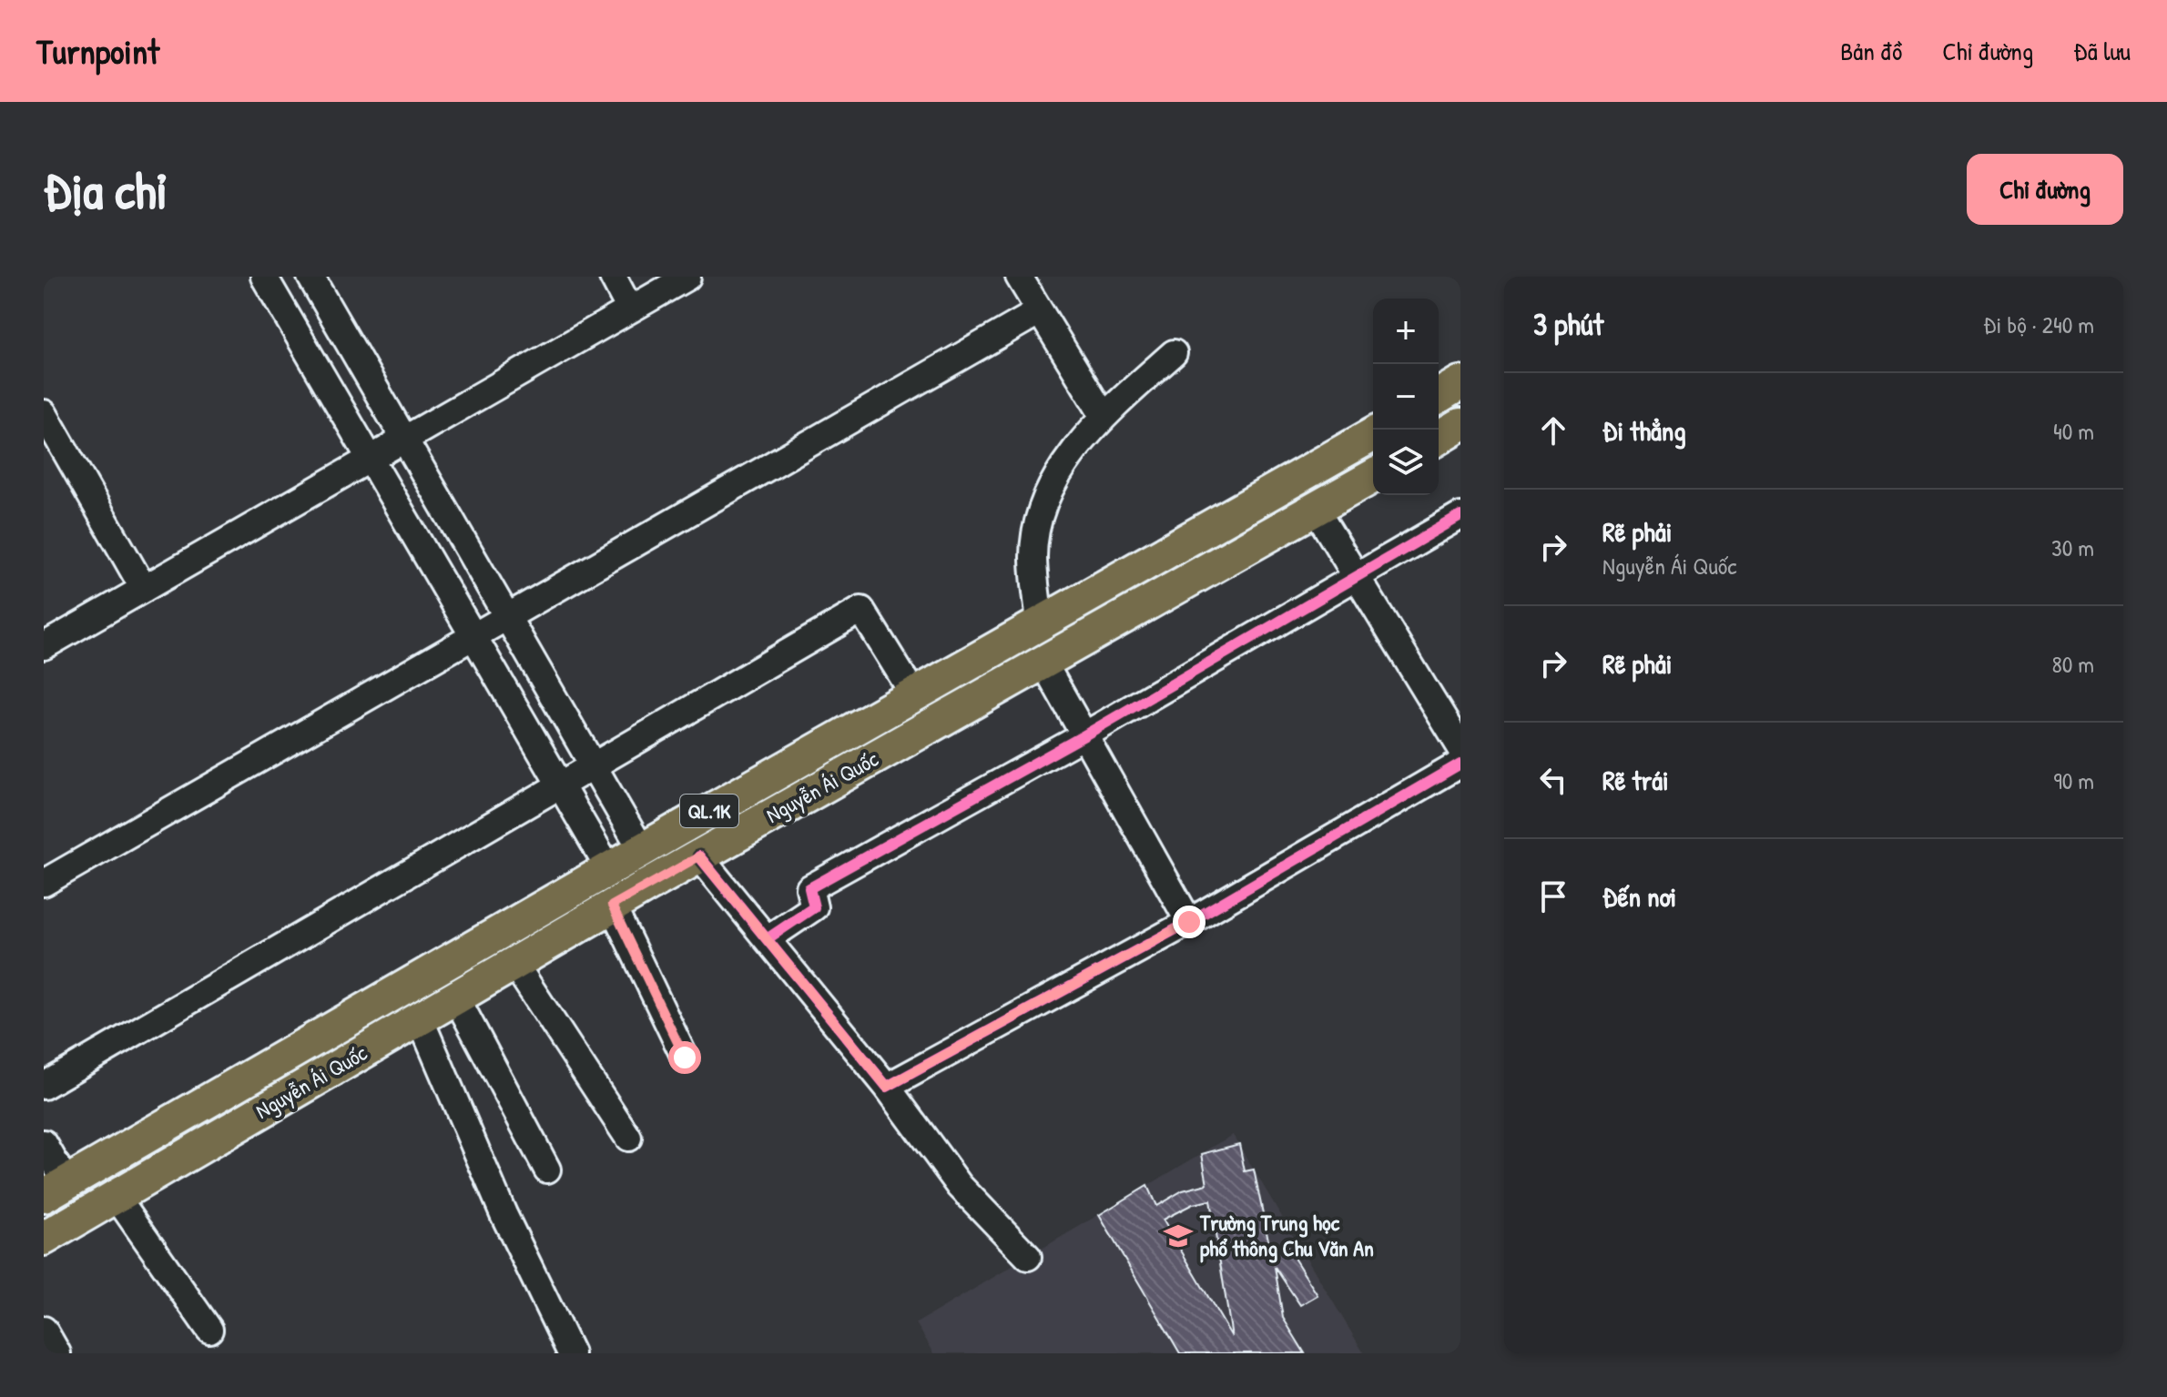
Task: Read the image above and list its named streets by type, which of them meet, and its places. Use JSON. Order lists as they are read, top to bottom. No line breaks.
{"streets":{"main road":["Nguyễn Ái Quốc","QL.1K"]},"places":{"school or university":["Trường Trung học phổ thông Chu Văn An"]},"page":{"header":"Turnpoint","nav":["Bản đồ","Chỉ đường","Đã lưu"],"buttons":"Chỉ đường","title":"Địa chỉ","heading":["3 phút","Đi bộ · 240 m"],"map_buttons":["+","−"],"list":[["Đi thẳng","40 m"],["Rẽ phải","Nguyễn Ái Quốc","30 m"],["Rẽ phải","80 m"],["Rẽ trái","90 m"],"Đến nơi"]}}
